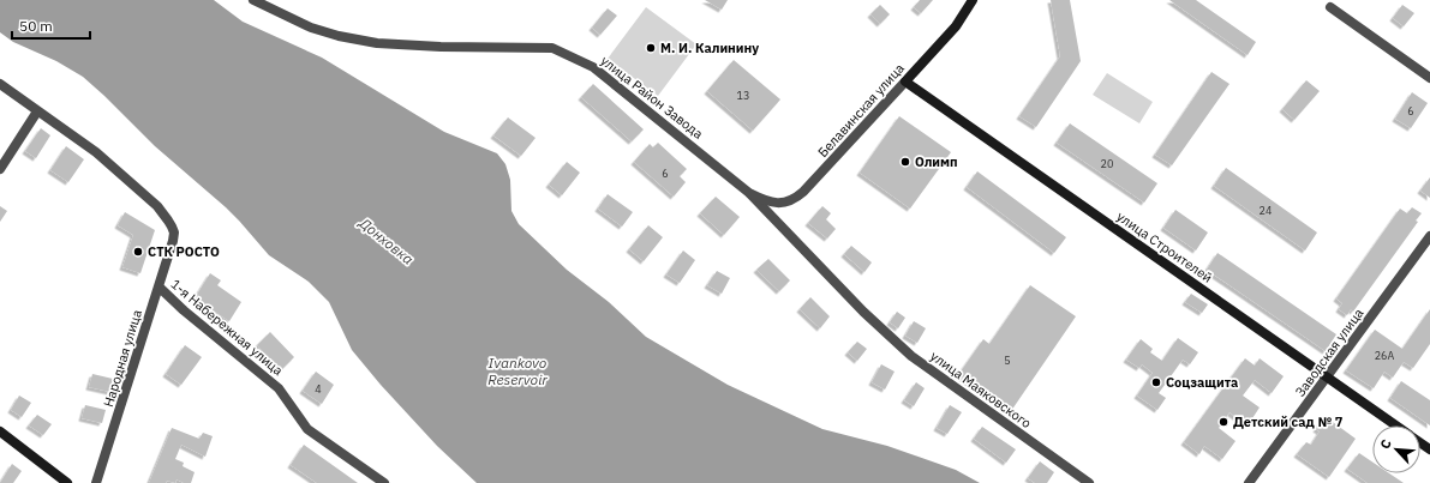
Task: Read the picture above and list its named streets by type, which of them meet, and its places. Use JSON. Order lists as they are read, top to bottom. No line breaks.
{"streets":{"main road":["Белавинская улица","улица Строителей"],"street":["улица Район Завода","1-я Набережная улица","Заводская улица","Народная улица","улица Маяковского"]},"crossings":[["улица Район Завода","Белавинская улица"],["улица Район Завода","улица Маяковского"],["Белавинская улица","улица Строителей"],["улица Строителей","Заводская улица"],["1-я Набережная улица","Народная улица"]],"water":["Донховка","Ivankovo Reservoir"],"places":["М. И. Калинину","Олимп","СТК РОСТО","Соцзащита","Детский сад № 7"],"house_numbers":["13","6","20","6","24","26А","5","4"],"scale_bar":"50 m","north":"top left"}
